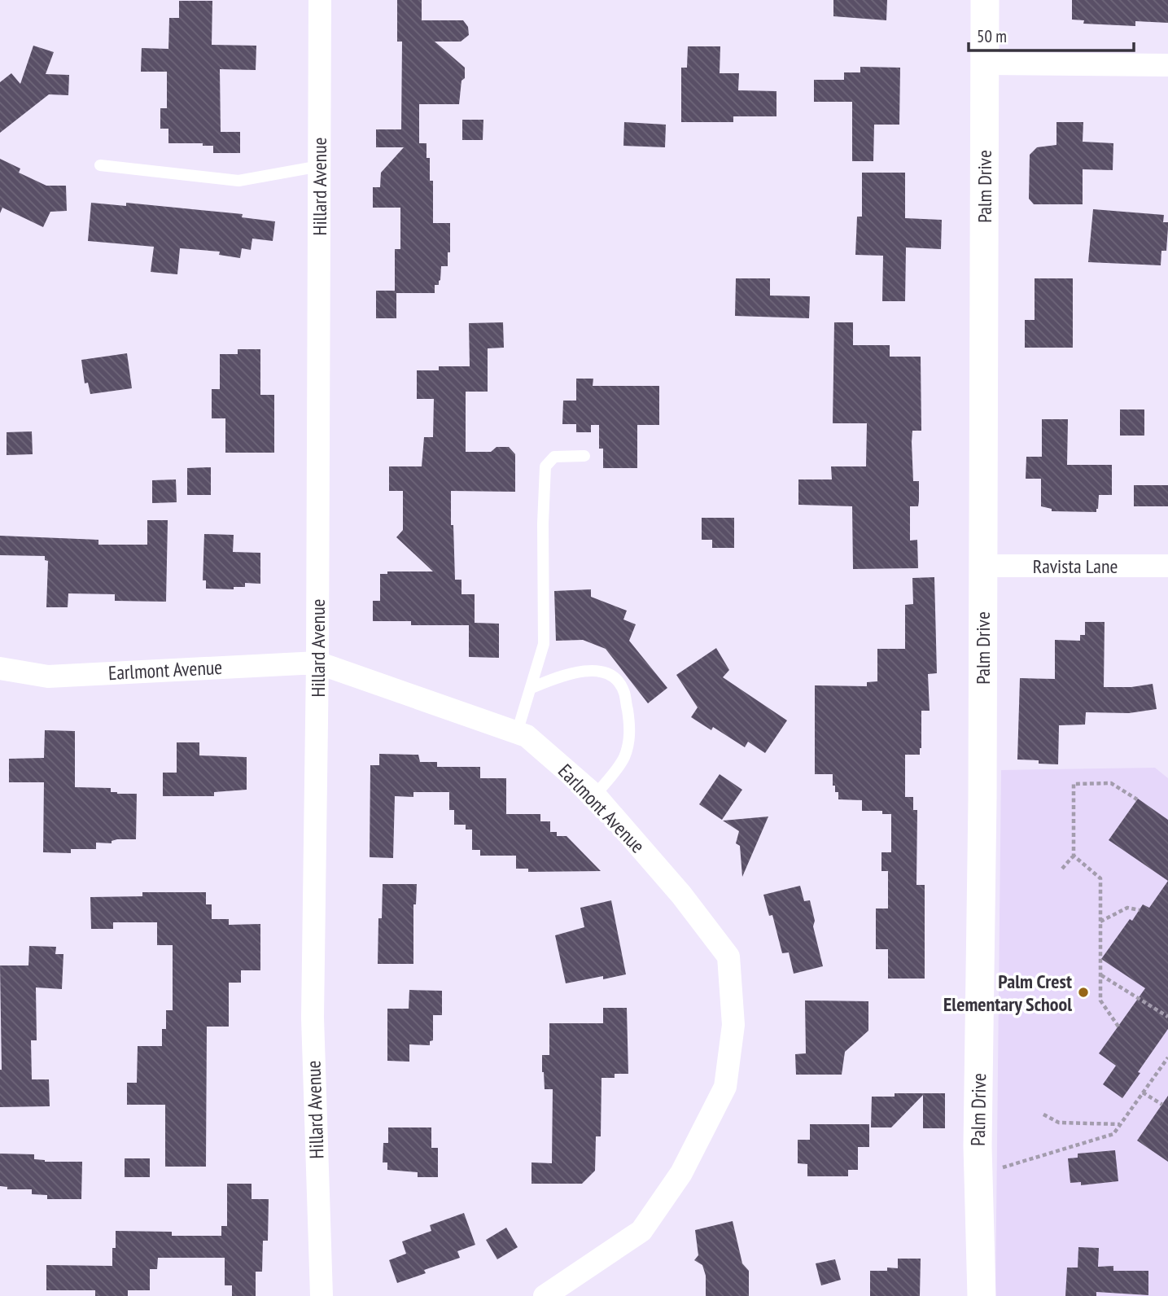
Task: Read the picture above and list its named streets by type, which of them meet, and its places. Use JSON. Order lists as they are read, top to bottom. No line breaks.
{"streets":{"street":["Hillard Avenue","Palm Drive","Ravista Lane","Earlmont Avenue"]},"crossings":[["Hillard Avenue","Earlmont Avenue"],["Palm Drive","Ravista Lane"]],"places":["Palm Crest Elementary School"],"scale_bar":"50 m"}
